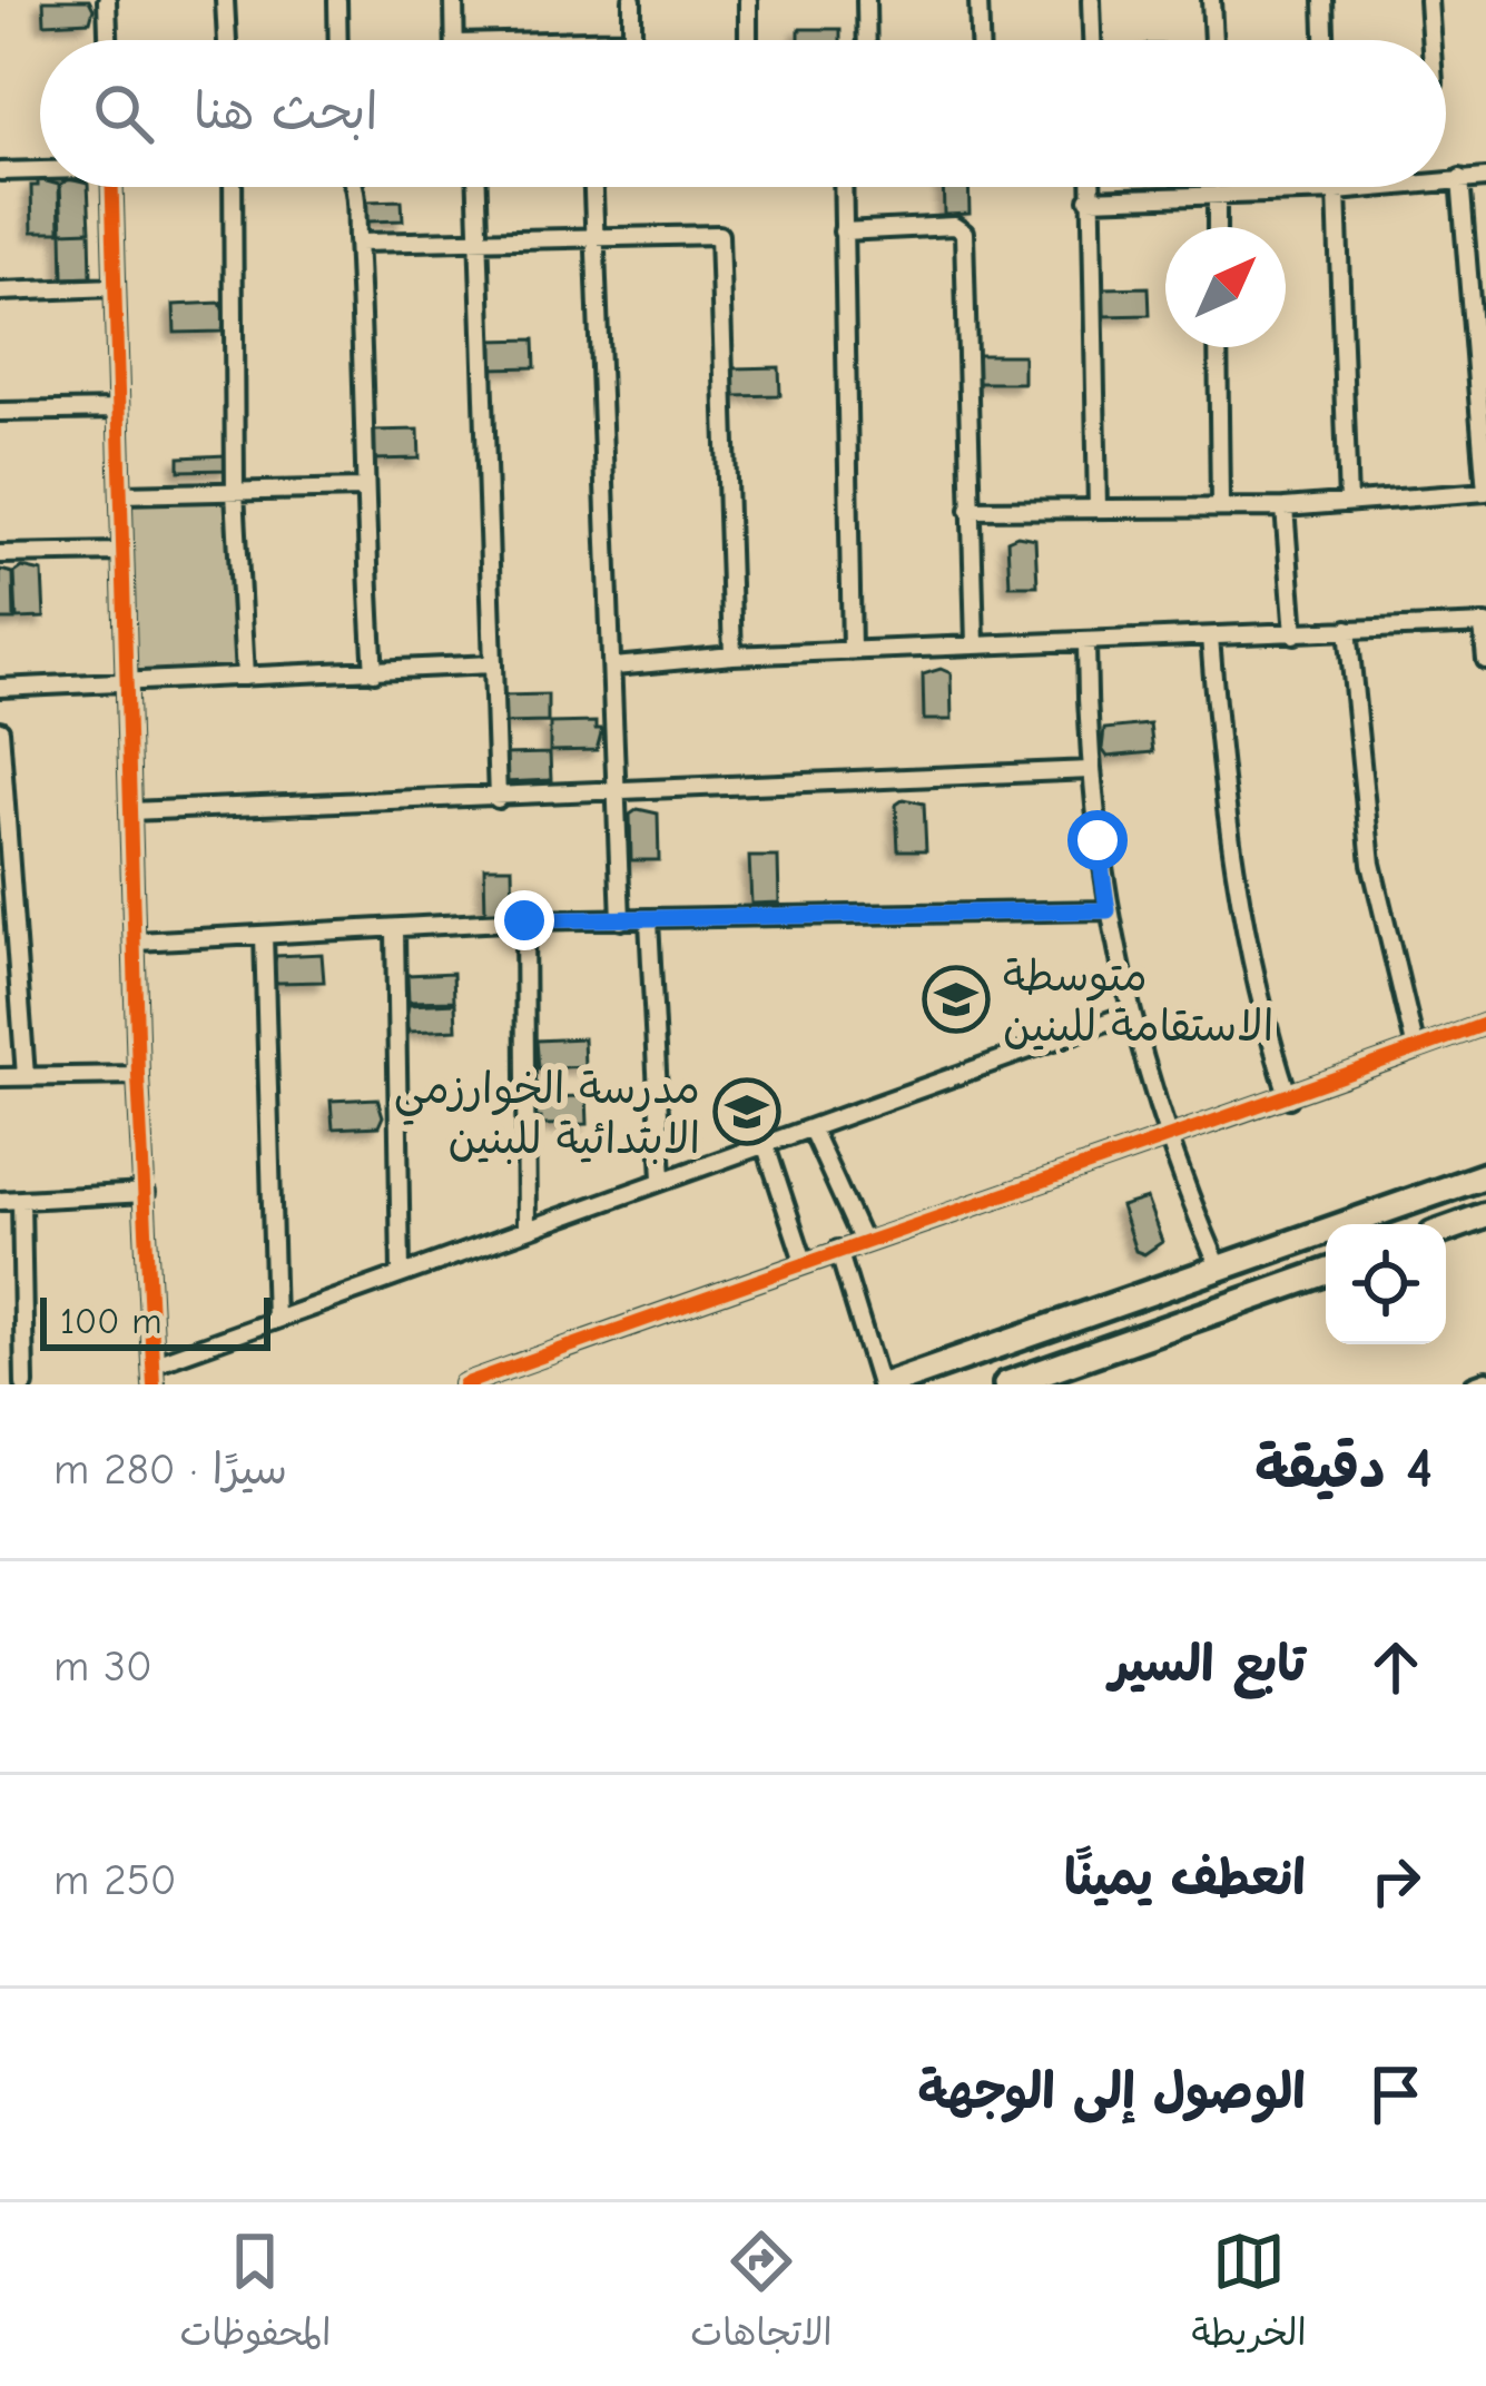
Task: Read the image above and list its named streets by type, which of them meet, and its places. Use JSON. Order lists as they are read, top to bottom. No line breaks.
{"places":{"school or university":["متوسطة الاستقامة للبنين","مدرسة الخوارزمي الابتدائية للبنين"]},"scale_bar":"100 m","north":"top right","page":{"search":"ابحث هنا","scale":"100 m","heading":["4 دقيقة","سيرًا · 280 m"],"list":[["تابع السير","30 m"],["انعطف يمينًا","250 m"],"الوصول إلى الوجهة"],"nav":["الخريطة","الاتجاهات","المحفوظات"]}}
